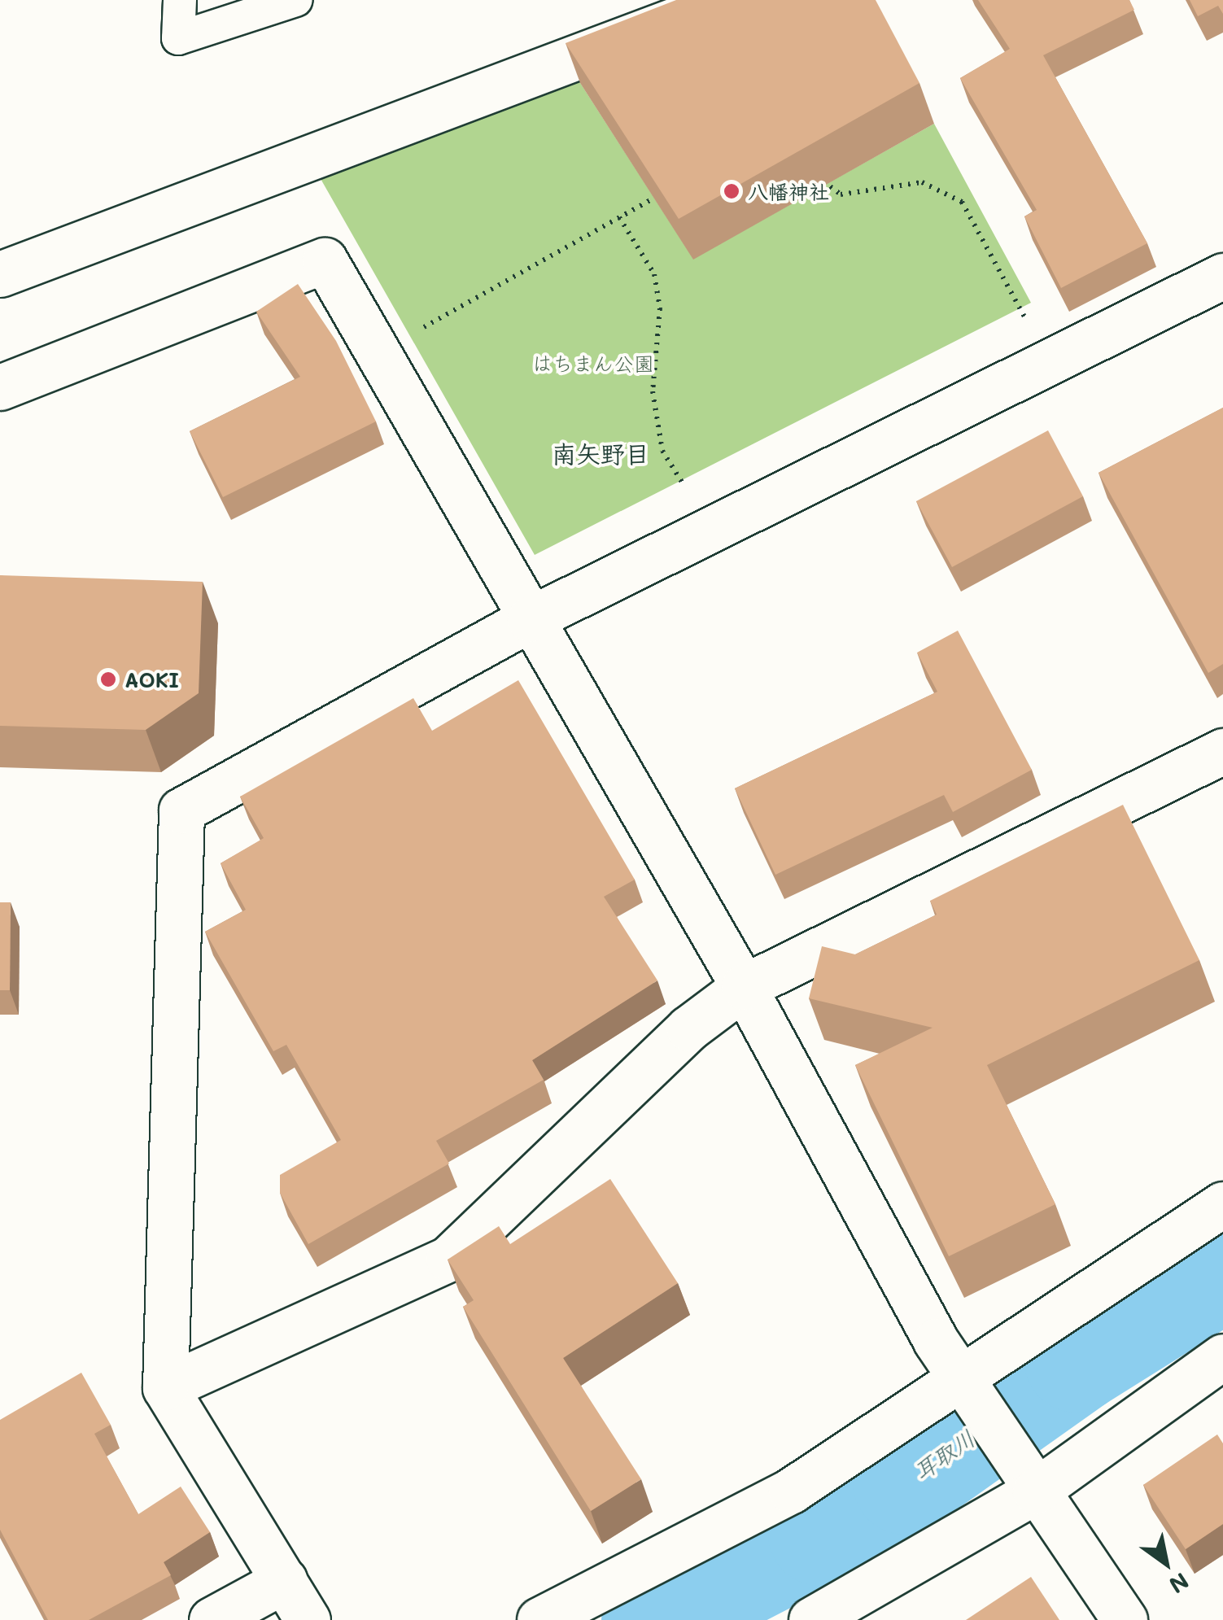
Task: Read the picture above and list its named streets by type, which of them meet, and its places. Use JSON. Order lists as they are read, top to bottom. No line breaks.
{"districts":["南矢野目"],"water":["耳取川"],"parks":["はちまん公園"],"places":["八幡神社","AOKI"],"north":"bottom right"}
